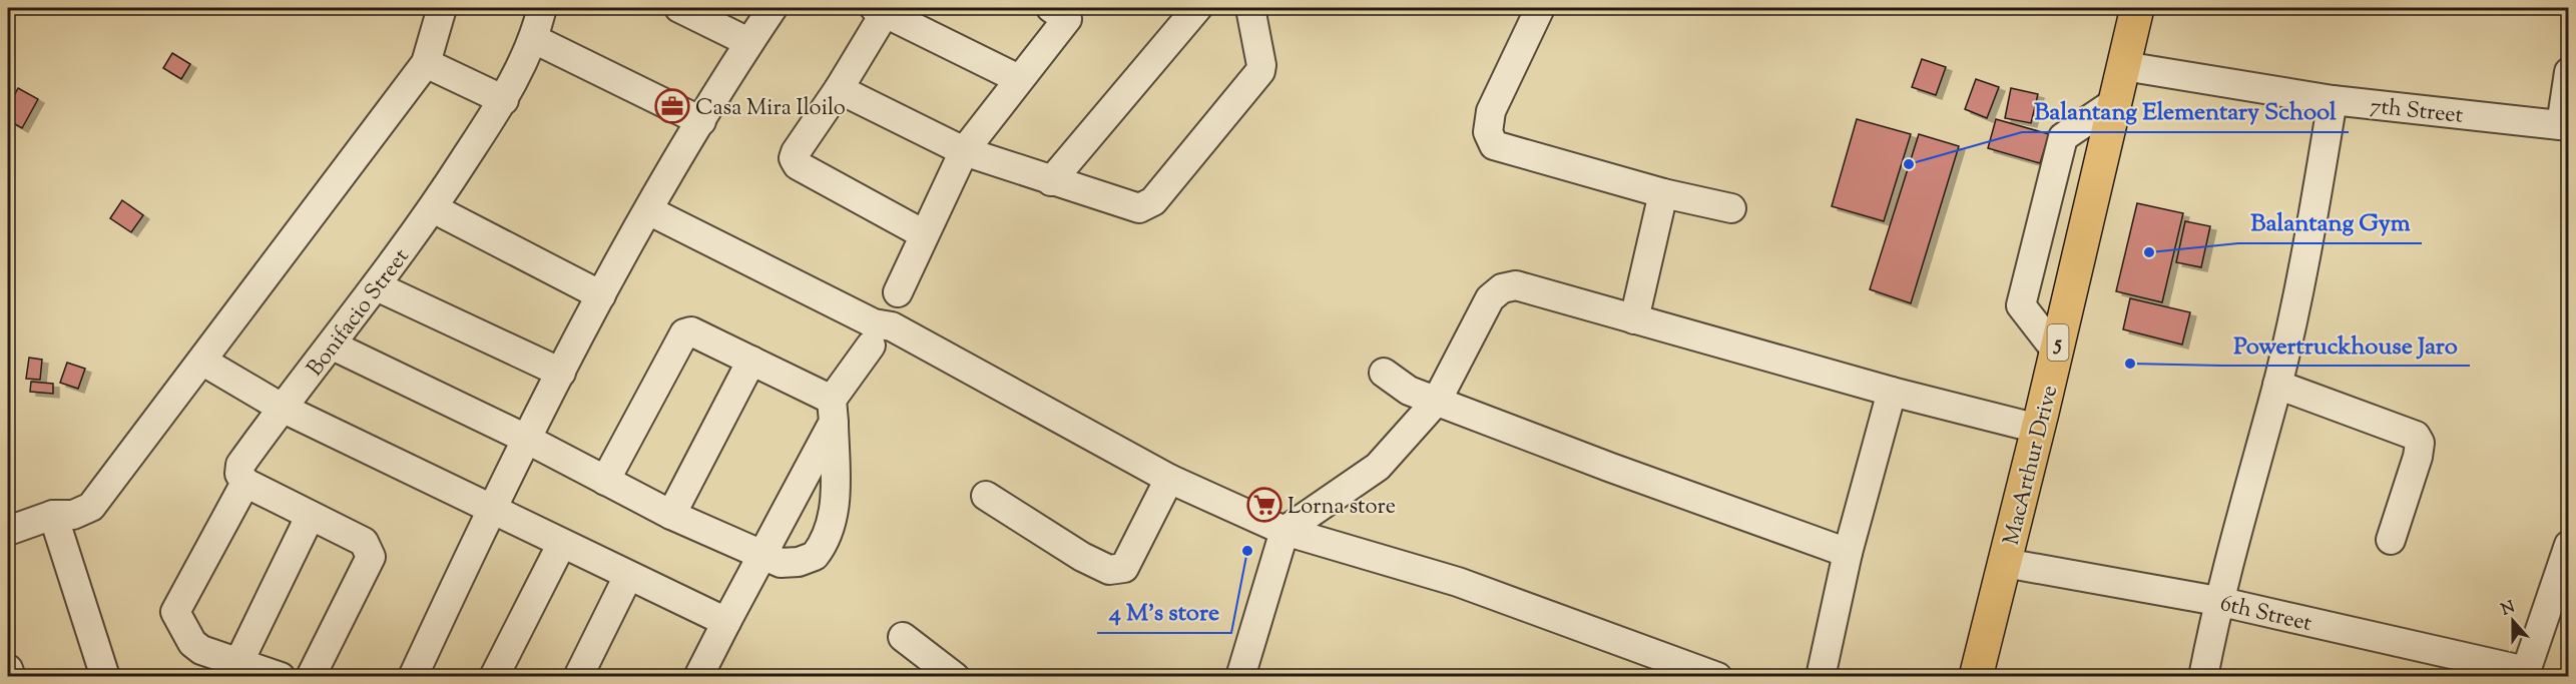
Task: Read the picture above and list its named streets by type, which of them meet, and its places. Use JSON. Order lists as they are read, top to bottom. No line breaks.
{"streets":{"main road":["5","MacArthur Drive"],"street":["7th Street","Bonifacio Street","6th Street"]},"crossings":[["7th Street","MacArthur Drive"],["MacArthur Drive","6th Street"]],"places":{"office":["Casa Mira Iloilo"],"other":["Balantang Elementary School","Balantang Gym","Powertruckhouse Jaro","4 M's store"],"supermarket":["Lorna store"]},"north":"top"}
